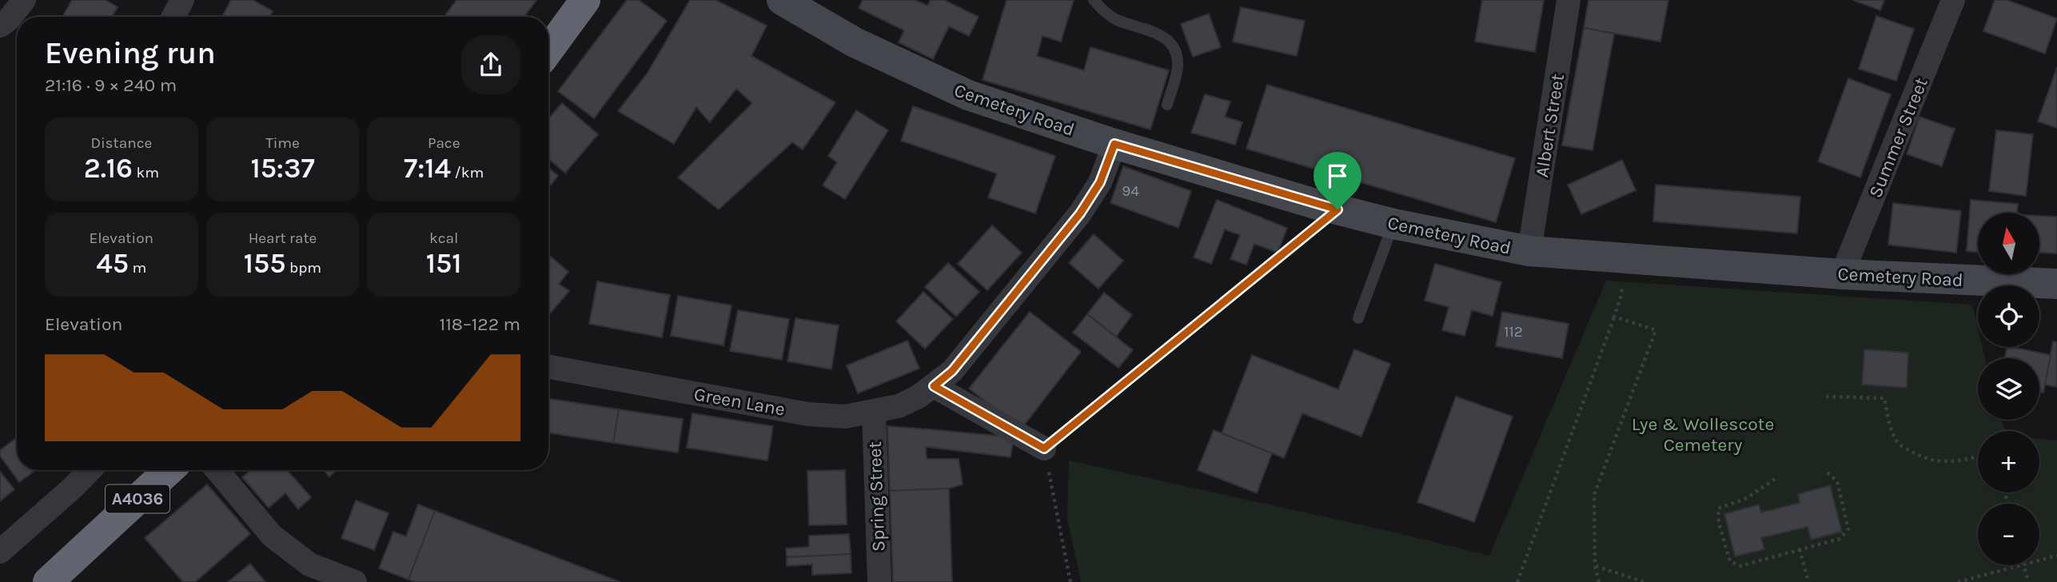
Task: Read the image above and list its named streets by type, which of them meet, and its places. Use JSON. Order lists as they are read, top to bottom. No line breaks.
{"streets":{"highway":["A4036"],"street":["Cemetery Road","Albert Street","Summer Street","Green Lane","Spring Street"]},"crossings":[["Cemetery Road","Albert Street"],["Cemetery Road","Summer Street"],["Cemetery Road","Green Lane"],["Green Lane","Spring Street"]],"parks":["Lye & Wollescote Cemetery"],"house_numbers":["94","112"],"north":"top","page":{"heading":["Evening run","21:16 · 9 × 240 m"],"stats":[["Distance","2.16 km"],["Time","15:37"],["Pace","7:14 /km"],["Elevation","45 m"],["Heart rate","155 bpm"],["kcal","151"]],"map_buttons":["+","−"],"chart":["Elevation","118–122 m"]}}
